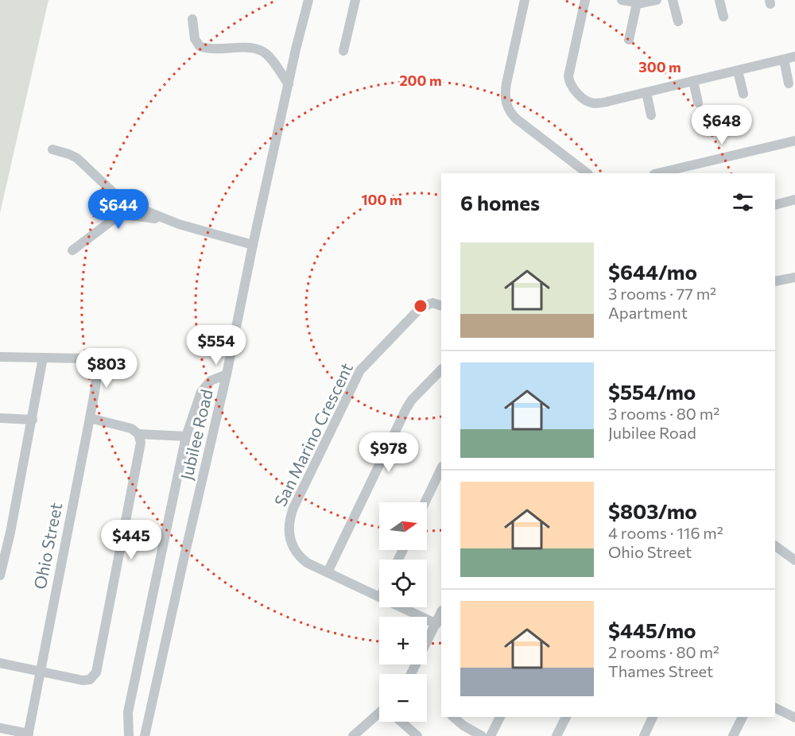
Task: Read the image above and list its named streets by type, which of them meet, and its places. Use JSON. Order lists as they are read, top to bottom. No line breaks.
{"streets":{"street":["Jubilee Road","San Marino Crescent","Ohio Street"]},"north":"right","page":{"price":["$648","$644","$554","$803","$978","$445"],"heading":"6 homes","list":[{"name":"$644/mo","note":"3 rooms · 77 m² · Apartment"},{"name":"$554/mo","note":"3 rooms · 80 m² · Jubilee Road"},{"name":"$803/mo","note":"4 rooms · 116 m² · Ohio Street"},{"name":"$445/mo","note":"2 rooms · 80 m² · Thames Street"}],"map_buttons":["+","−"]},"rings":["300 m","200 m","100 m"]}
